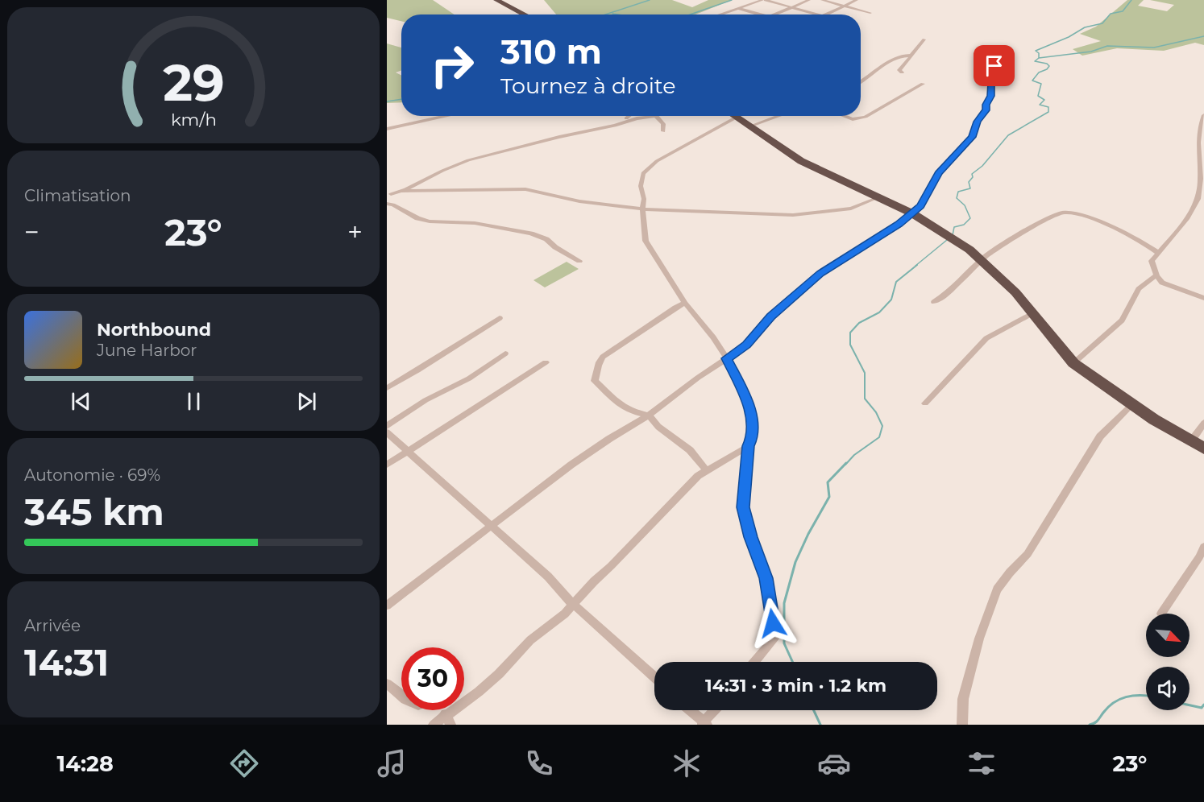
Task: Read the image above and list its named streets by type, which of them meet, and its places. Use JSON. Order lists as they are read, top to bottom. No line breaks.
{"north":"bottom right","page":{"turn":["310 m","Tournez à droite"],"tile":["Climatisation",["Autonomie · 69%","345 km"],["Arrivée","14:31"]],"heat":["−","23°","+"],"song":["Northbound","June Harbor"],"limit":"30","trip":"14:31 · 3 min · 1.2 km","tabs":["14:28","23°"],"gauge":["29","km/h"]}}
